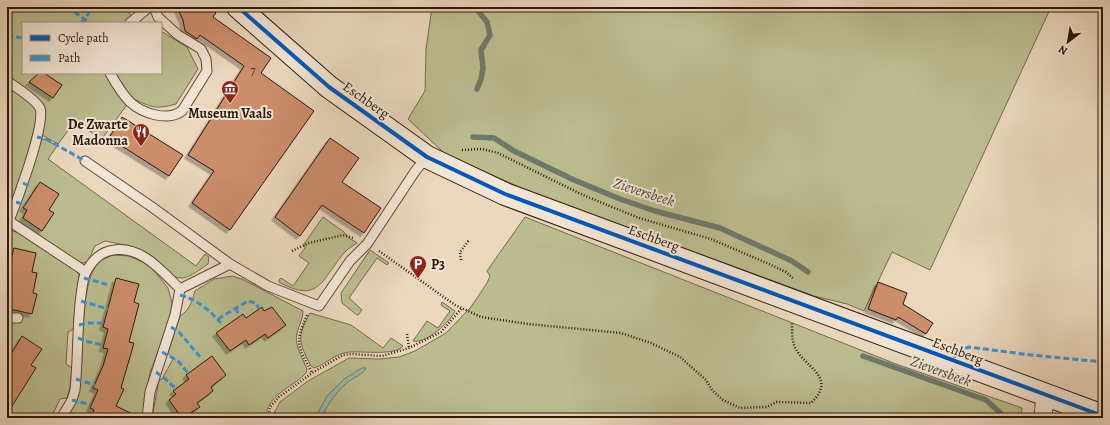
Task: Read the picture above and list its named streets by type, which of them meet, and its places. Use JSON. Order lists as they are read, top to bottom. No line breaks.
{"streets":{"street":["Eschberg"]},"water":["Zieversbeek"],"places":{"museum":["Museum Vaals"],"restaurant":["De Zwarte Madonna"],"parking":["P3"]},"house_numbers":["7"],"legend":["Cycle path","Path"],"north":"bottom left"}
